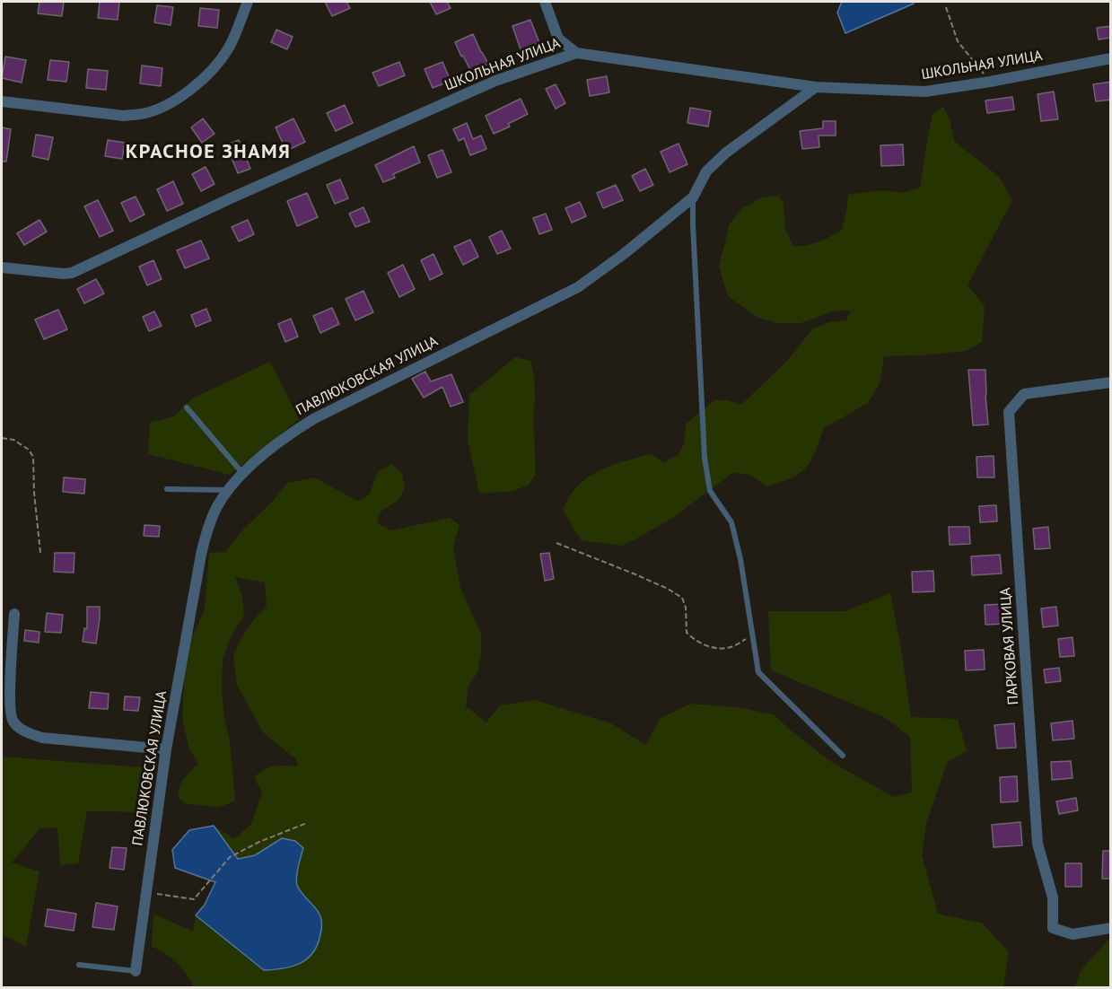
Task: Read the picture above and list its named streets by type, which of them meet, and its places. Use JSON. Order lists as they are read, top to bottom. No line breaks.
{"streets":{"street":["ШКОЛЬНАЯ УЛИЦА","ПАВЛЮКОВСКАЯ УЛИЦА","ПАРКОВАЯ УЛИЦА"]},"crossings":[["ШКОЛЬНАЯ УЛИЦА","ПАВЛЮКОВСКАЯ УЛИЦА"]],"districts":["КРАСНОЕ ЗНАМЯ"]}
